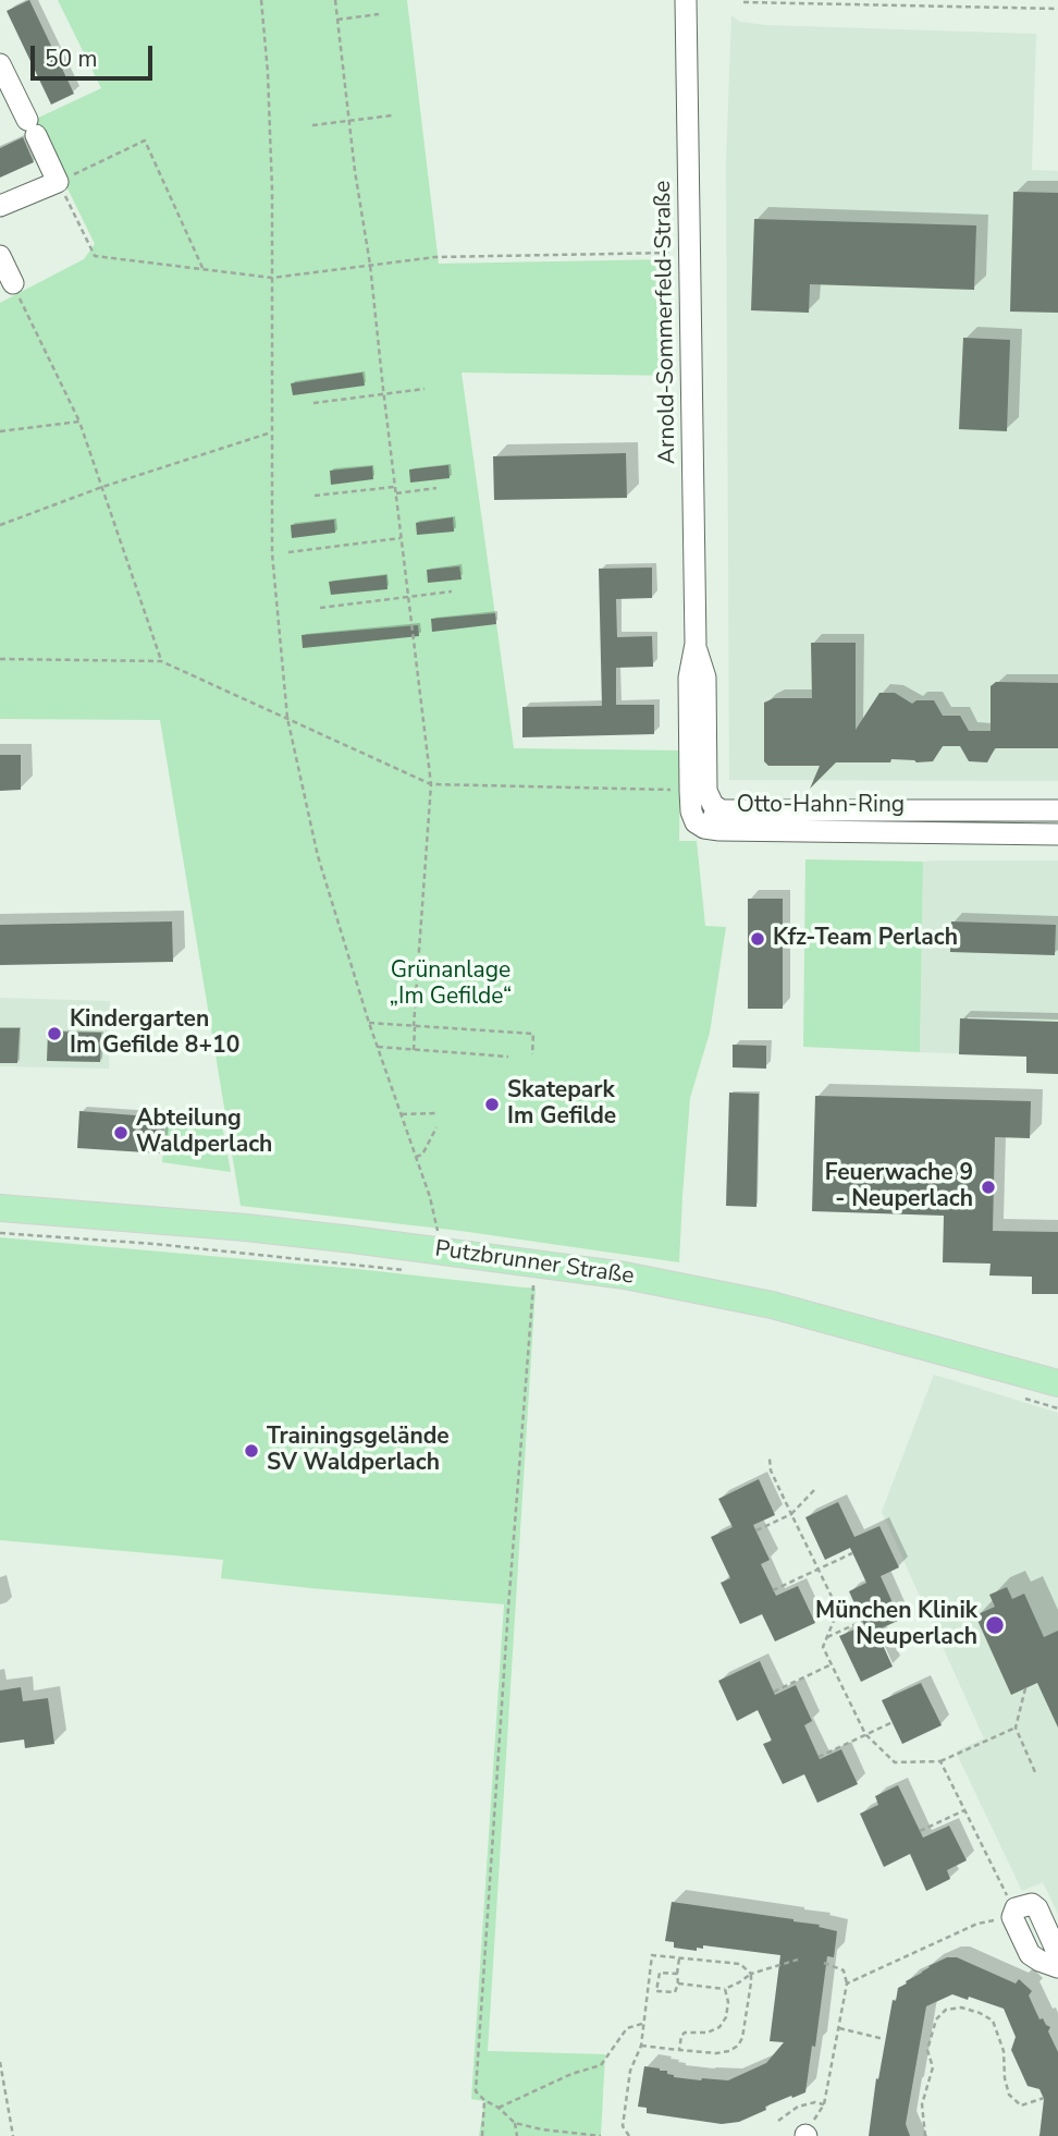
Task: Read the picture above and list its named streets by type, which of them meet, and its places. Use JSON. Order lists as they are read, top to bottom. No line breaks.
{"streets":{"main road":["Putzbrunner Straße"],"street":["Arnold-Sommerfeld-Straße","Otto-Hahn-Ring"]},"crossings":[["Arnold-Sommerfeld-Straße","Otto-Hahn-Ring"]],"parks":["Grünanlage „Im Gefilde“"],"places":["Kfz-Team Perlach","Kindergarten Im Gefilde 8+10","Skatepark Im Gefilde","Abteilung Waldperlach","Feuerwache 9 - Neuperlach","Trainingsgelände SV Waldperlach","München Klinik Neuperlach"],"scale_bar":"50 m"}
